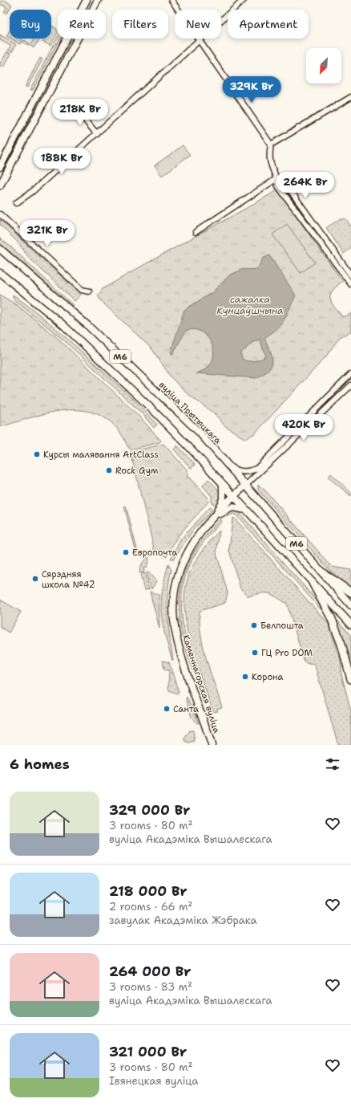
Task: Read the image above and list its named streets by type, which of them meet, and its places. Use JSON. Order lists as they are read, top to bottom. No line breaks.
{"streets":{"main road":["М6","вуліца Прытыцкага","Каменнагорская вуліца"]},"water":["сажалка Кунцаўшчына"],"places":["Курсы малявання ArtClass","Rock Gym","Европочта","Сярэдняя школа №42","Белпошта","ГЦ Pro DOM","Корона","Санта"],"north":"bottom left","page":{"chip":["Buy","Rent","Filters","New","Apartment"],"price":["329K Br","218K Br","188K Br","264K Br","321K Br","420K Br"],"heading":"6 homes","list":[{"name":"329 000 Br","note":"3 rooms · 80 m² · вуліца Акадэміка Вышалескага"},{"name":"218 000 Br","note":"2 rooms · 66 m² · завулак Акадэміка Жэбрака"},{"name":"264 000 Br","note":"3 rooms · 83 m² · вуліца Акадэміка Вышалескага"},{"name":"321 000 Br","note":"3 rooms · 80 m² · Івянецкая вуліца"}]}}
